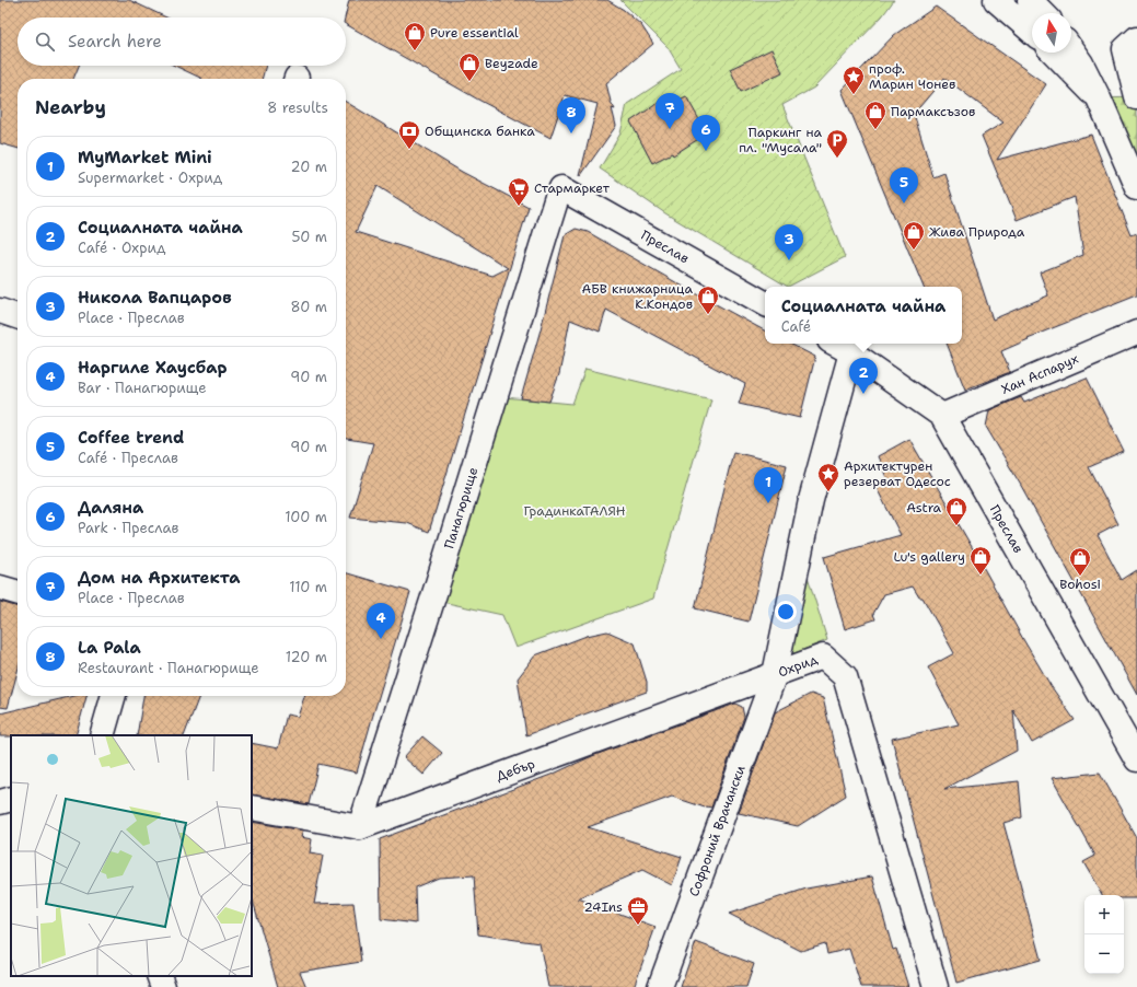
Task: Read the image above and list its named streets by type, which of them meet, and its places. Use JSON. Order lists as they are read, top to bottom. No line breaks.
{"streets":{"street":["Преслав","Хан Аспарух","Панагюрище","Охрид","Дебър","Софроний Врачански"]},"crossings":[["Преслав","Хан Аспарух"],["Преслав","Панагюрище"],["Преслав","Охрид"],["Панагюрище","Дебър"],["Охрид","Дебър"],["Охрид","Софроний Врачански"],["Дебър","Софроний Врачански"]],"parks":["ГрадинкаТАЛЯН"],"places":{"shop":["Pure essential","Beyzade","Пармаксъзов","Жива Природа","АБВ книжарница К.Кондов","Astra","Lu's gallery","Bohosi"],"place":["проф. Марин Чонев","Архитектурен резерват Одесос"],"bank":["Общинска банка"],"parking":["Паркинг на пл. \"Мусала\""],"supermarket":["Стармаркет"],"office":["24Ins"]},"north":"top","page":{"search":"Search here","heading":["Nearby","8 results"],"pins":["7","8","6","5","3","2","1","4"],"list":[{"mark":"1","name":"MyMarket Mini","note":"Supermarket · Охрид","value":"20 m"},{"mark":"2","name":"Социалната чайна","note":"Café · Охрид","value":"50 m"},{"mark":"3","name":"Никола Вапцаров","note":"Place · Преслав","value":"80 m"},{"mark":"4","name":"Наргиле Хаусбар","note":"Bar · Панагюрище","value":"90 m"},{"mark":"5","name":"Coffee trend","note":"Café · Преслав","value":"90 m"},{"mark":"6","name":"Даляна","note":"Park · Преслав","value":"100 m"},{"mark":"7","name":"Дом на Архитекта","note":"Place · Преслав","value":"110 m"},{"mark":"8","name":"La Pala","note":"Restaurant · Панагюрище","value":"120 m"}],"popup":["Социалната чайна","Café"],"map_buttons":["+","−"]}}
